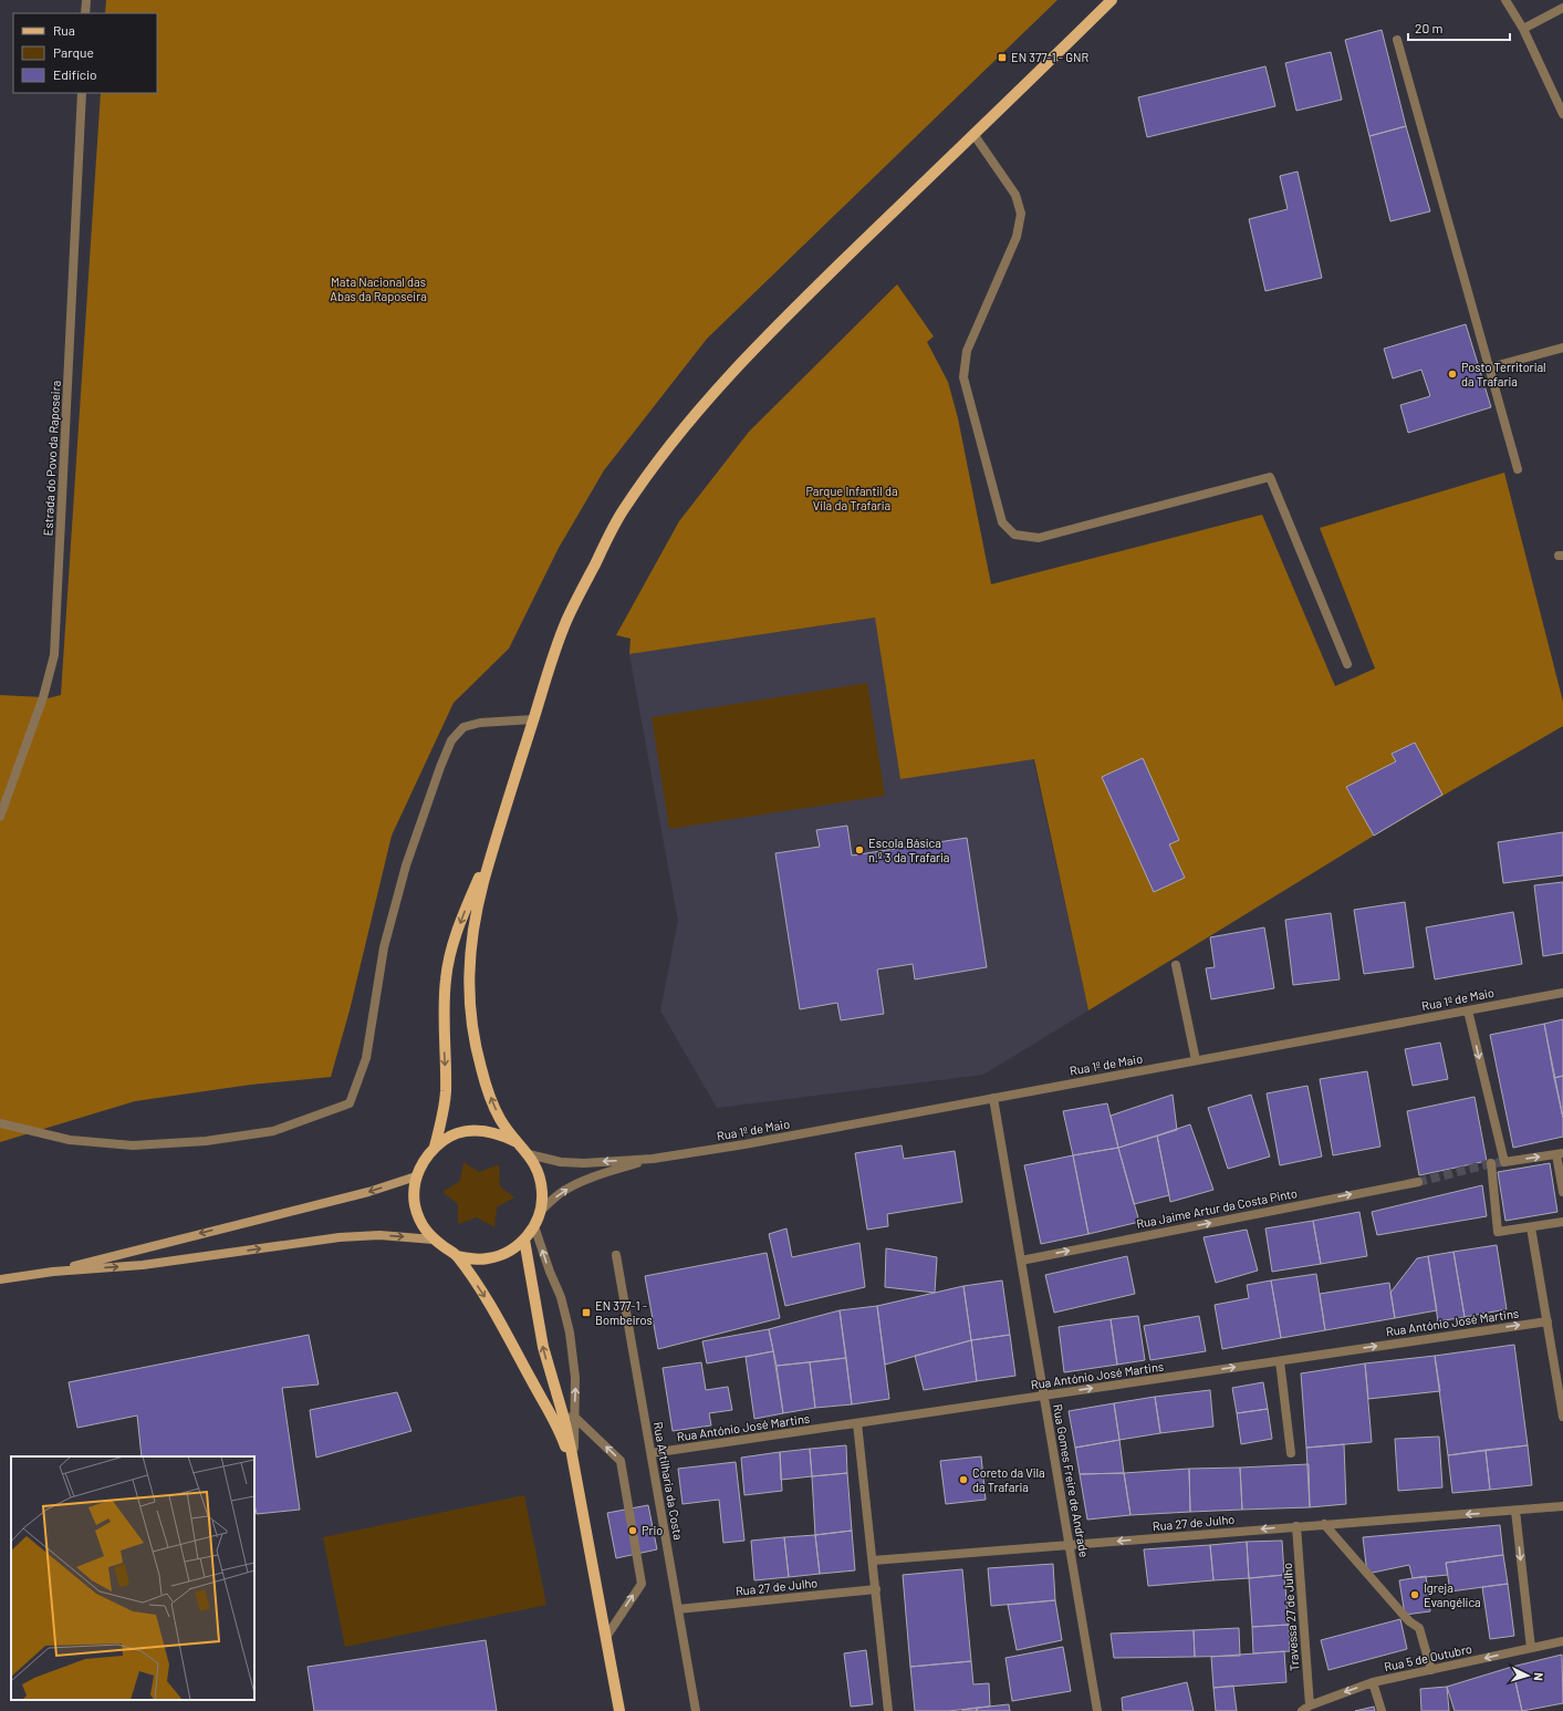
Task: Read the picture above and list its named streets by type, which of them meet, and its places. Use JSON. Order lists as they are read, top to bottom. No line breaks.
{"streets":{"street":["Estrada do Povo da Raposeira","Rua 1º de Maio","Rua Jaime Artur da Costa Pinto","Rua António José Martins","Rua Artilharia da Costa","Rua Gomes Freire de Andrade","Rua 27 de Julho","Travessa 27 de Julho","Rua 5 de Outubro"]},"crossings":[["Rua 1º de Maio","Rua Gomes Freire de Andrade"],["Rua Jaime Artur da Costa Pinto","Rua Gomes Freire de Andrade"],["Rua António José Martins","Rua Artilharia da Costa"],["Rua António José Martins","Rua Gomes Freire de Andrade"],["Rua Artilharia da Costa","Rua 27 de Julho"],["Rua Gomes Freire de Andrade","Rua 27 de Julho"],["Rua 27 de Julho","Travessa 27 de Julho"],["Travessa 27 de Julho","Rua 5 de Outubro"]],"one_way":["Rua Jaime Artur da Costa Pinto","Rua António José Martins","Rua 27 de Julho","Rua 5 de Outubro"],"parks":["Mata Nacional das Abas da Raposeira","Parque Infantil da Vila da Trafaria"],"places":{"transit":["EN 377-1 - GNR","EN 377-1 - Bombeiros"],"other":["Posto Territorial da Trafaria","Escola Básica n.º 3 da Trafaria","Coreto da Vila da Trafaria","Prio","Igreja Evangélica"]},"legend":["Rua","Parque","Edifício"],"scale_bar":"20 m","north":"right"}
